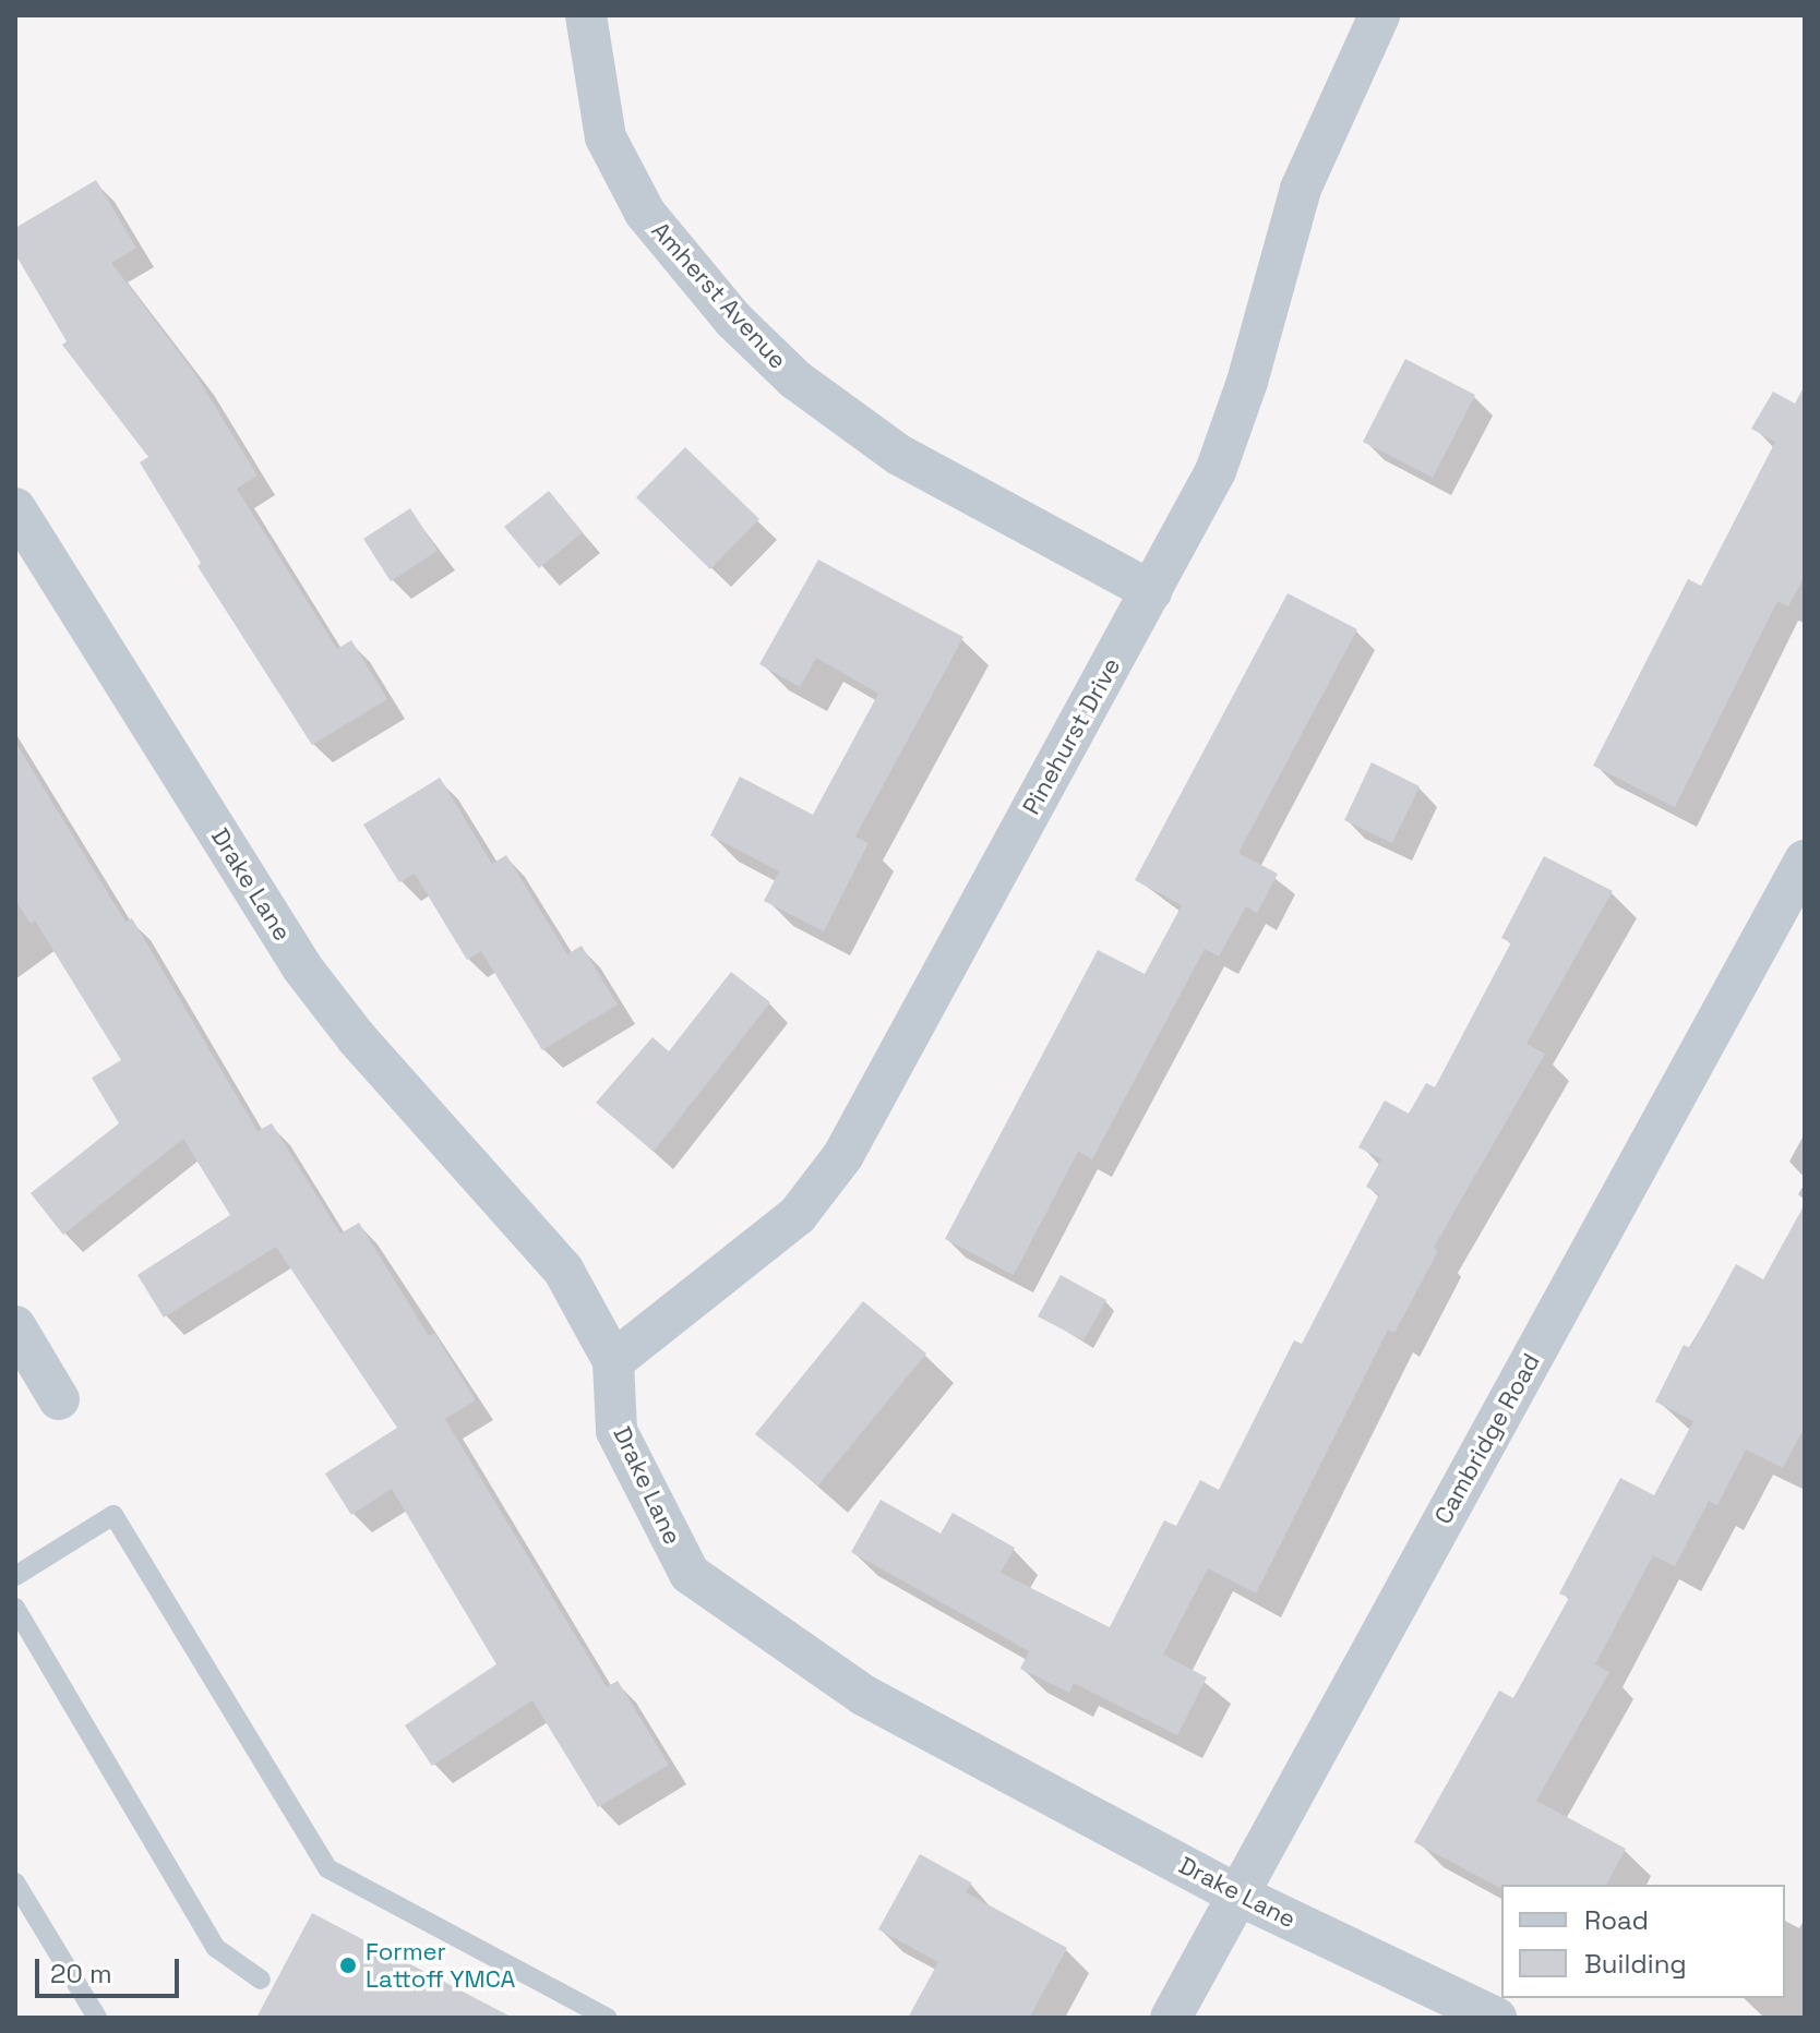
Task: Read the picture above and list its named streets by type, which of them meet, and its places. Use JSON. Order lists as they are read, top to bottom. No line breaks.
{"streets":{"street":["Amherst Avenue","Pinehurst Drive","Drake Lane","Cambridge Road"]},"crossings":[["Amherst Avenue","Pinehurst Drive"],["Pinehurst Drive","Drake Lane"],["Drake Lane","Cambridge Road"]],"places":["Former Lattoff YMCA"],"legend":["Road","Building"],"scale_bar":"20 m"}
